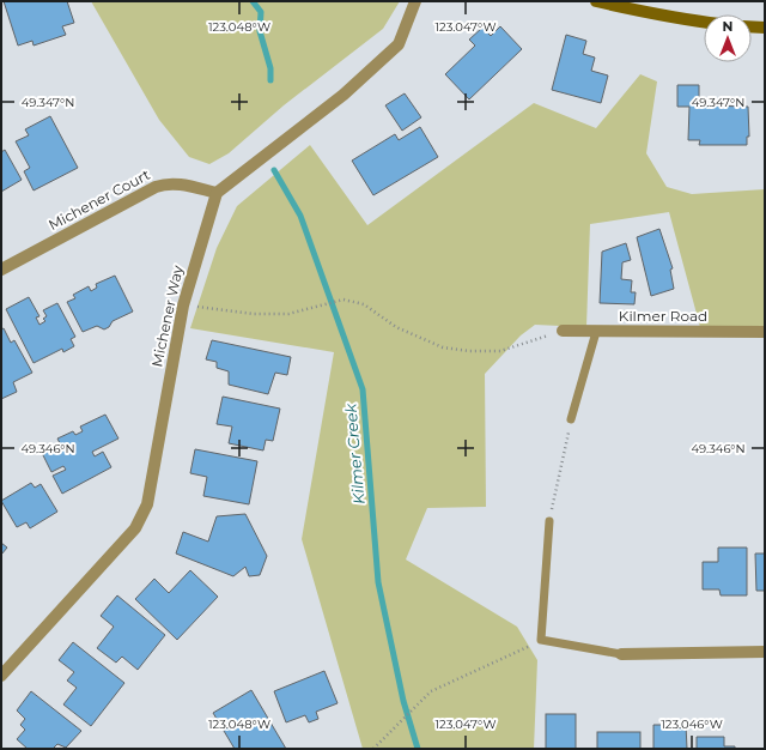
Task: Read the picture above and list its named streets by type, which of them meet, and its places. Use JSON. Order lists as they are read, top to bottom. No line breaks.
{"streets":{"street":["Michener Court","Michener Way","Kilmer Road"]},"crossings":[["Michener Court","Michener Way"]],"water":["Kilmer Creek"],"north":"top","coordinates":["123.048°W","123.047°W","49.347°N","49.346°N","123.046°W"]}
